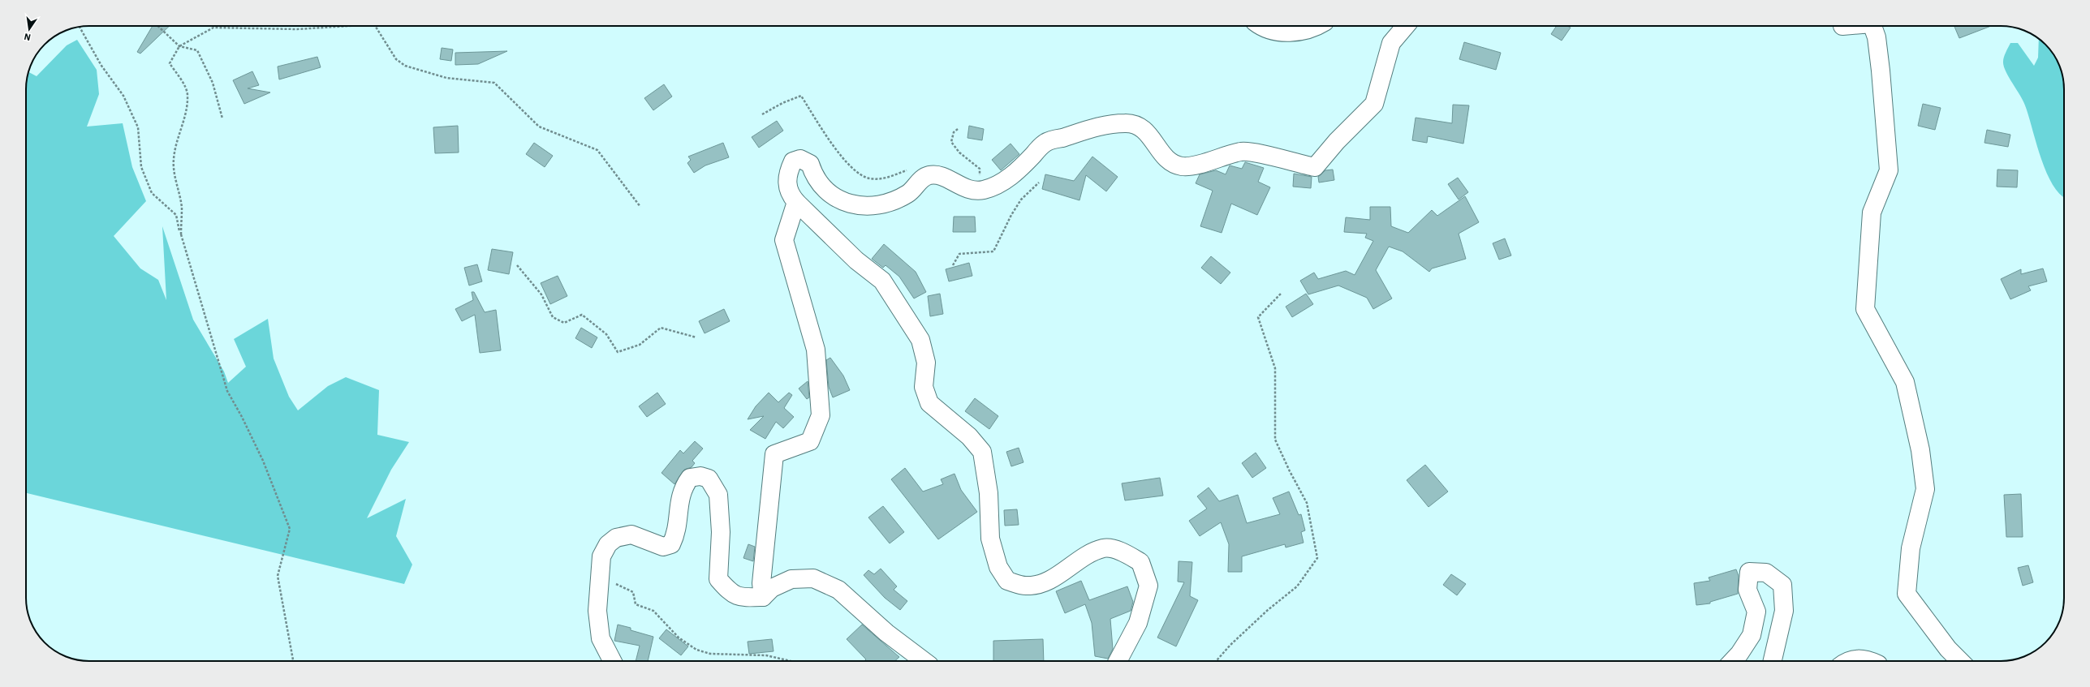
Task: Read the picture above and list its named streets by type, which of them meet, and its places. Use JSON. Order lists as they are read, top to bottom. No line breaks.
{"north":"bottom"}
